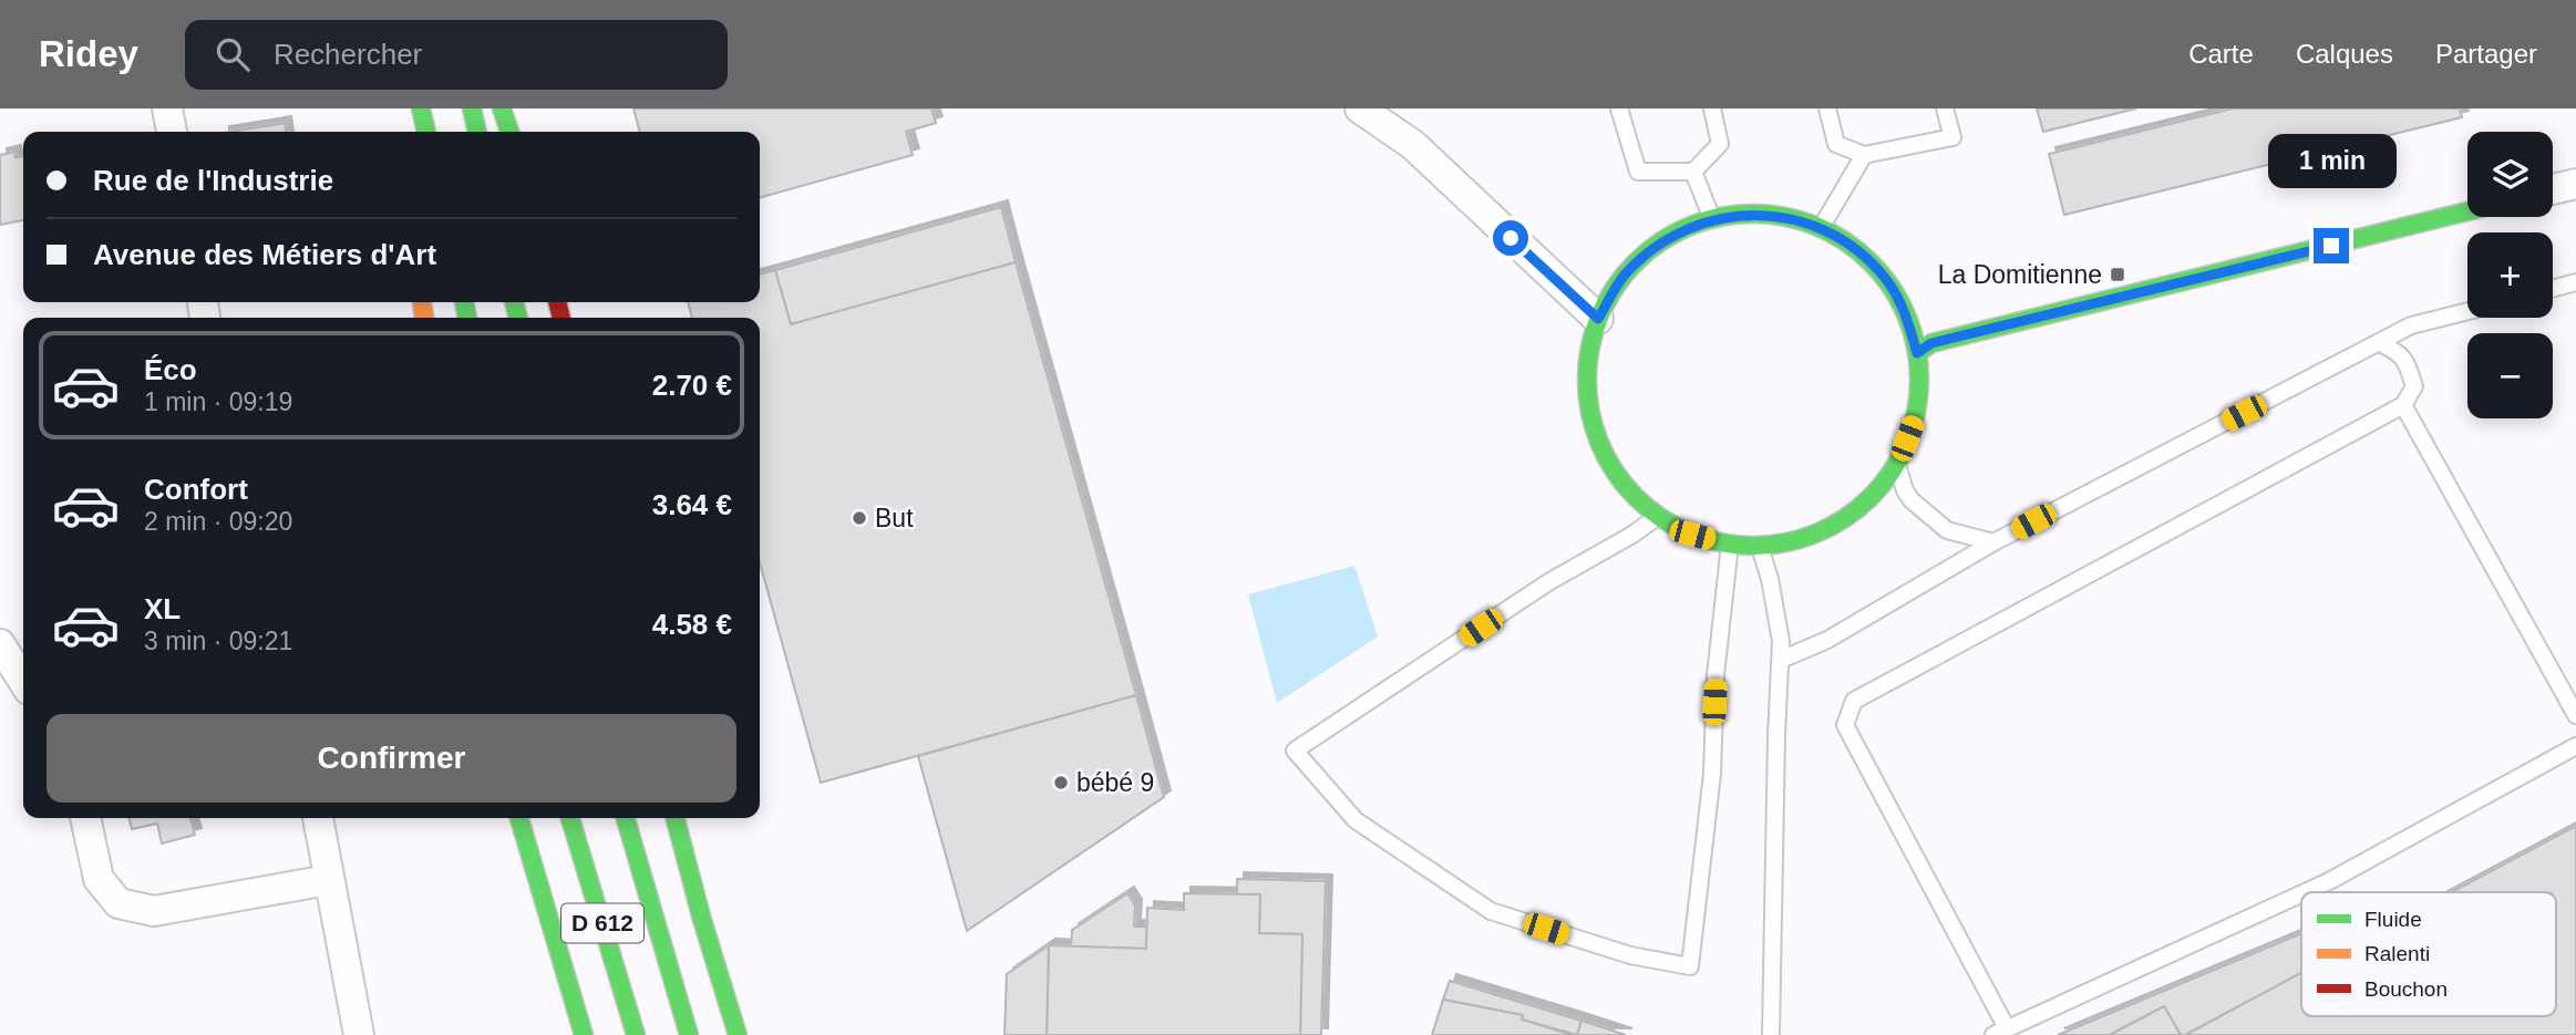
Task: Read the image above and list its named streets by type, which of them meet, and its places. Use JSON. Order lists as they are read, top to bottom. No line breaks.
{"streets":{"main road":["D 612"]},"places":{"transit":["La Domitienne"],"other":["But","bébé 9"]},"legend":["Fluide","Ralenti","Bouchon"],"page":{"header":"Ridey","search":"Rechercher","nav":["Carte","Calques","Partager"],"map_buttons":["+","−"],"banner":["Rue de l'Industrie","Avenue des Métiers d'Art"],"bubble":"1 min","list":[{"name":"Éco","note":"1 min · 09:19","value":"2.70 €"},{"name":"Confort","note":"2 min · 09:20","value":"3.64 €"},{"name":"XL","note":"3 min · 09:21","value":"4.58 €"}],"buttons":"Confirmer"}}
